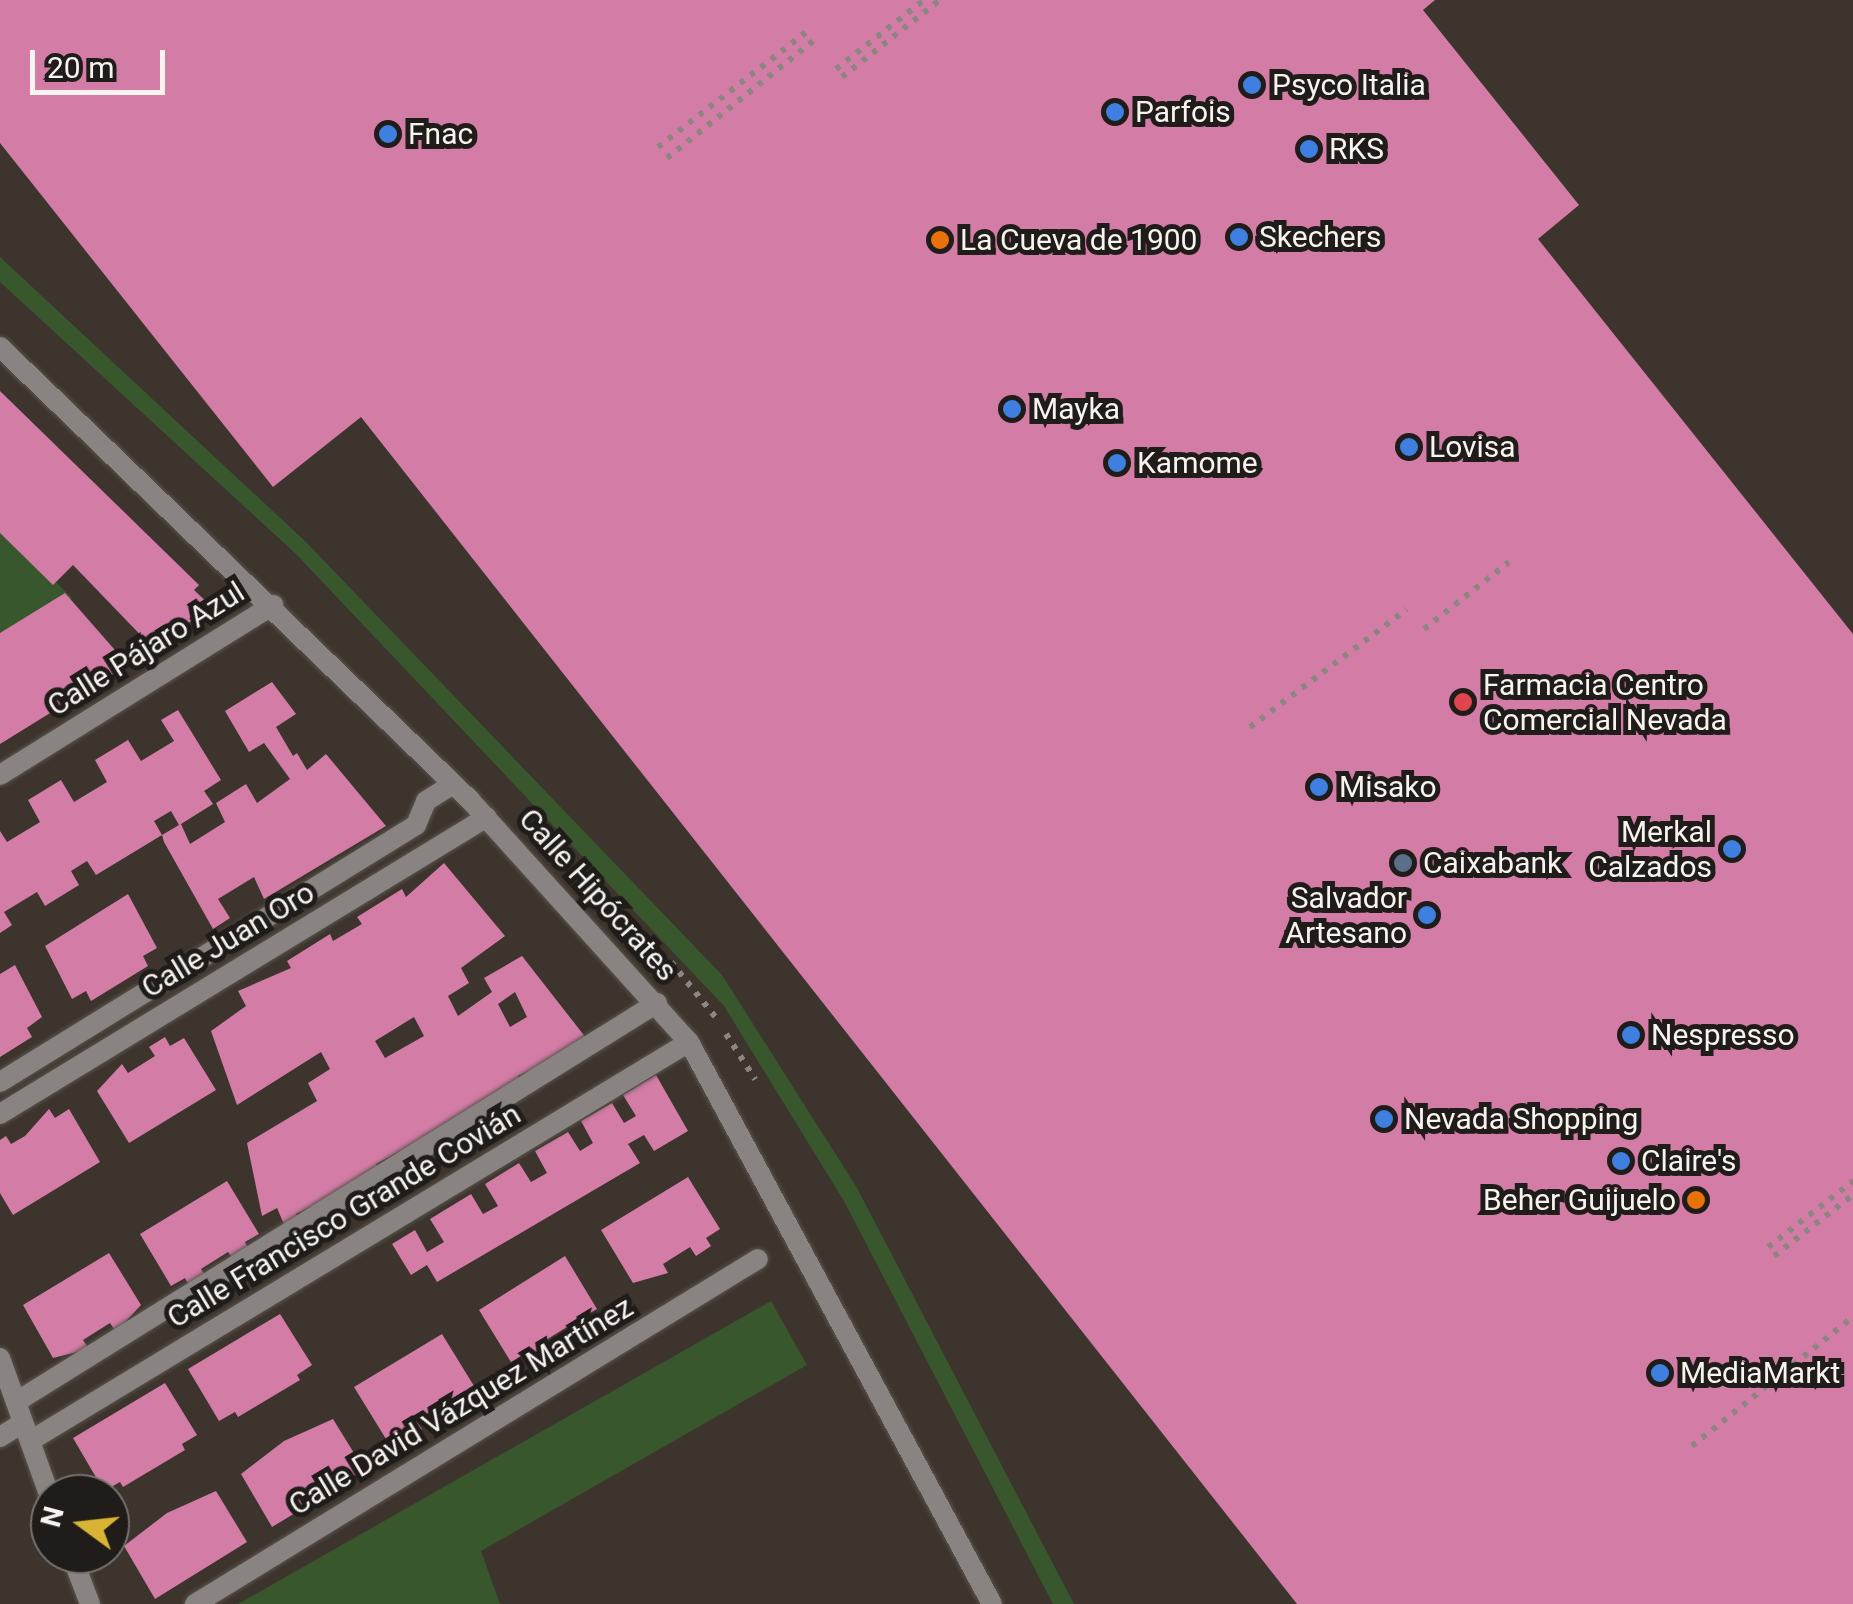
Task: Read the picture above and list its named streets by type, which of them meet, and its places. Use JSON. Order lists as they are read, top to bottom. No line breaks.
{"streets":{"street":["Calle Pájaro Azul","Calle Hipócrates","Calle Juan Oro","Calle Francisco Grande Covián","Calle David Vázquez Martínez"]},"crossings":[["Calle Pájaro Azul","Calle Hipócrates"],["Calle Hipócrates","Calle Juan Oro"],["Calle Hipócrates","Calle Francisco Grande Covián"]],"places":["Psyco Italia","Parfois","Fnac","RKS","Skechers","La Cueva de 1900","Mayka","Lovisa","Kamome","Farmacia Centro Comercial Nevada","Misako","Merkal Calzados","Caixabank","Salvador Artesano","Nespresso","Nevada Shopping","Claire's","Beher Guijuelo","MediaMarkt"],"scale_bar":"20 m","north":"left"}
